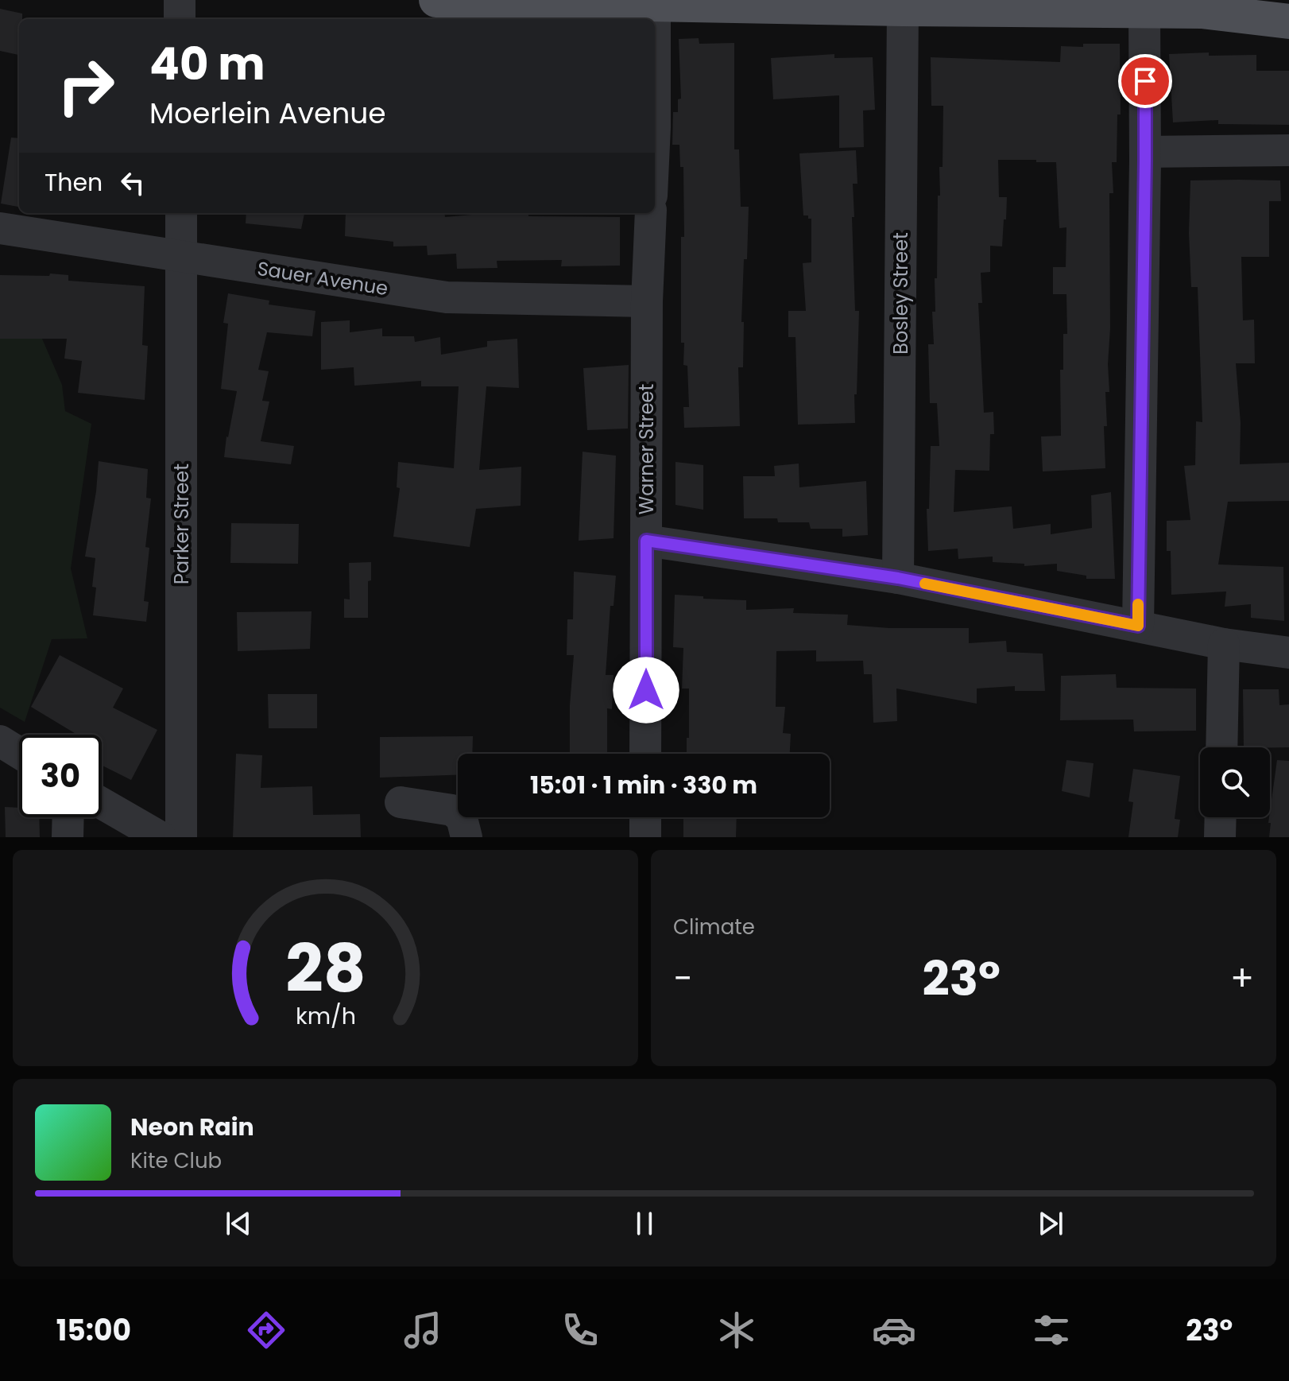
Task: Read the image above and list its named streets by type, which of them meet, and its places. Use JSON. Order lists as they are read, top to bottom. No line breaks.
{"streets":{"street":["Sauer Avenue","Bosley Street","Warner Street","Parker Street"]},"crossings":[["Sauer Avenue","Warner Street"],["Sauer Avenue","Parker Street"]],"page":{"turn":["40 m","Moerlein Avenue"],"then":"Then","limit":"30","trip":"15:01 · 1 min · 330 m","tile":"Climate","heat":["−","23°","+"],"song":["Neon Rain","Kite Club"],"tabs":["15:00","23°"],"gauge":["28","km/h"]}}
